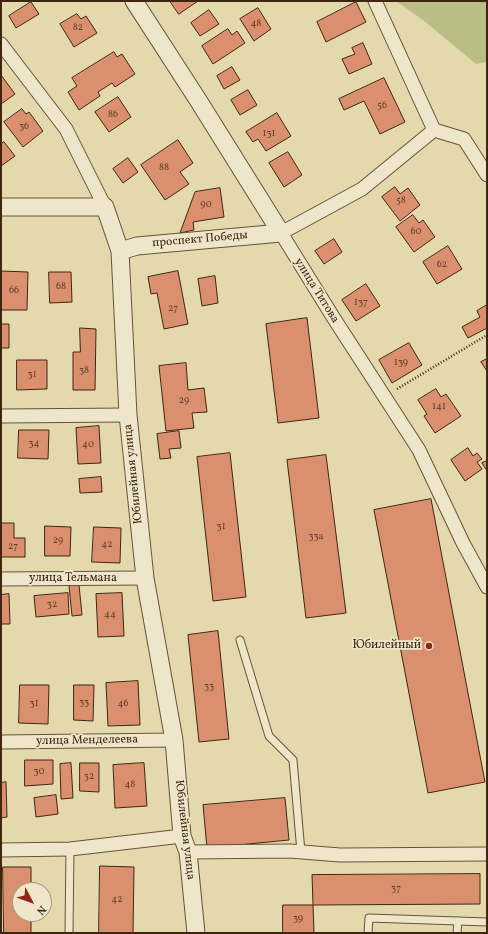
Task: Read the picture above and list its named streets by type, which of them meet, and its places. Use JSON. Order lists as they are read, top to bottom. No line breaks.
{"streets":{"street":["проспект Победы","улица Титова","Юбилейная улица","улица Тельмана","улица Менделеева"]},"crossings":[["проспект Победы","улица Титова"],["проспект Победы","Юбилейная улица"],["Юбилейная улица","улица Тельмана"],["Юбилейная улица","улица Менделеева"]],"places":["Юбилейный"],"house_numbers":["48","82","56","86","36","131","88","58","90","60","62","68","66","137","27","139","38","31","29","141","34","40","31","33а","29","42","27","32","44","33","33","31","46","30","32","48","37","42","39"],"north":"bottom right"}
